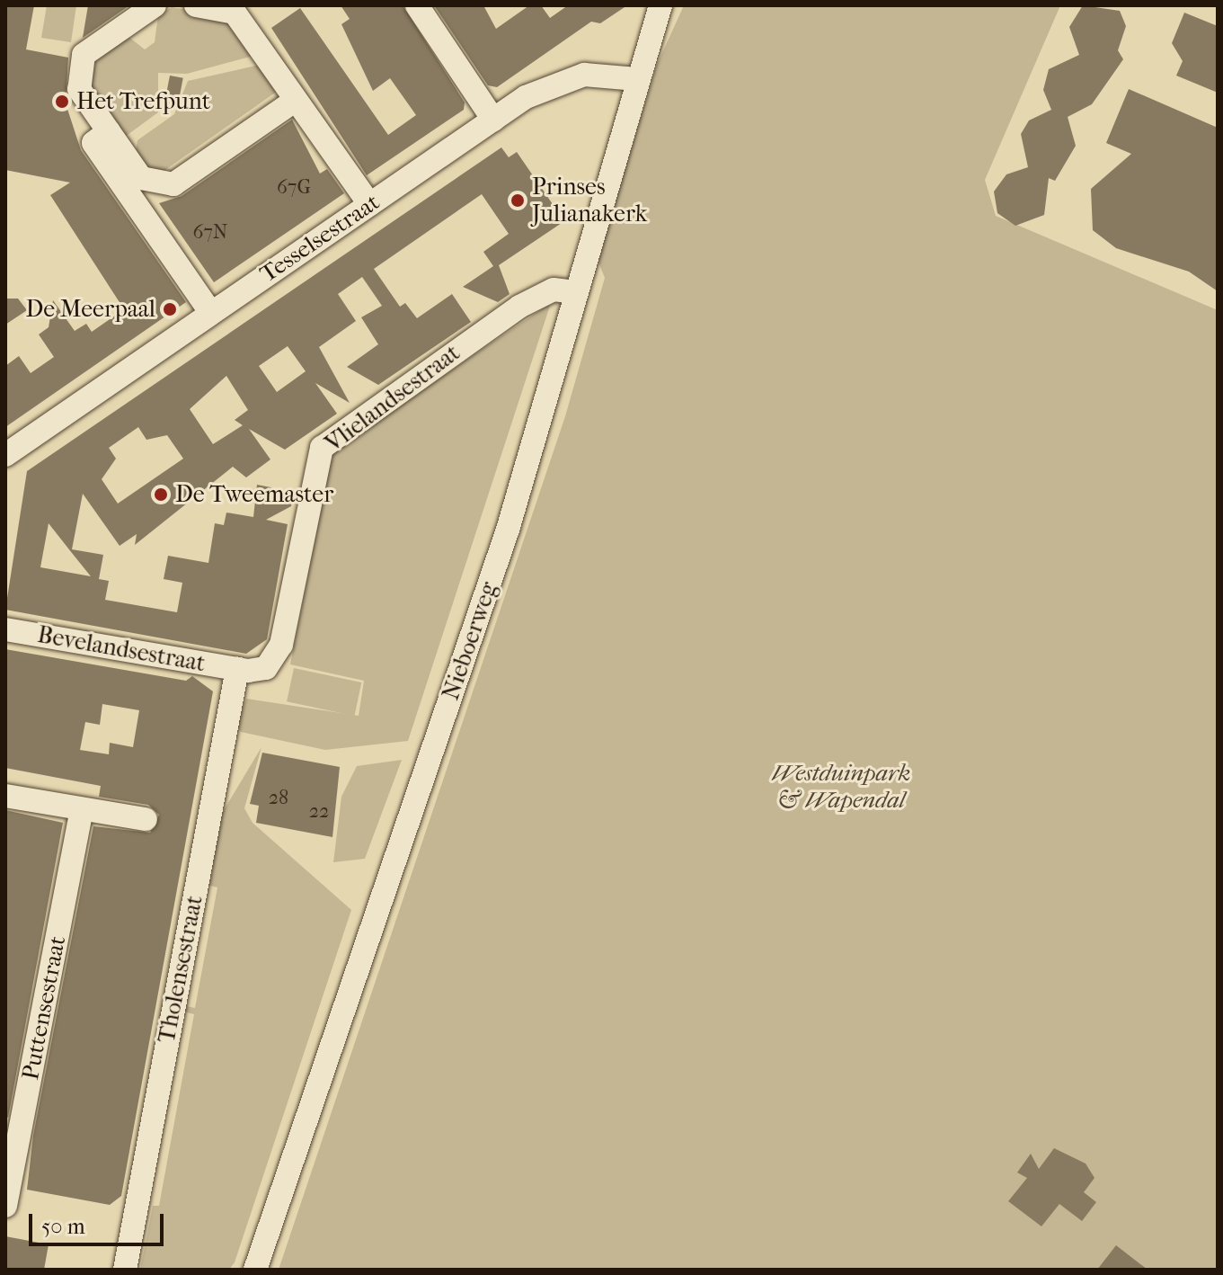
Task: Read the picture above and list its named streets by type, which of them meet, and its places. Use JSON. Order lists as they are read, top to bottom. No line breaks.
{"streets":{"street":["Tesselsestraat","Vlielandsestraat","Nieboerweg","Bevelandsestraat","Tholensestraat","Puttensestraat"]},"crossings":[["Tesselsestraat","Nieboerweg"],["Vlielandsestraat","Nieboerweg"],["Vlielandsestraat","Bevelandsestraat"],["Vlielandsestraat","Tholensestraat"],["Bevelandsestraat","Tholensestraat"]],"parks":["Westduinpark & Wapendal"],"places":["Het Trefpunt","Prinses Julianakerk","De Meerpaal","De Tweemaster"],"house_numbers":["67G","67N","28","22"],"scale_bar":"50 m"}
